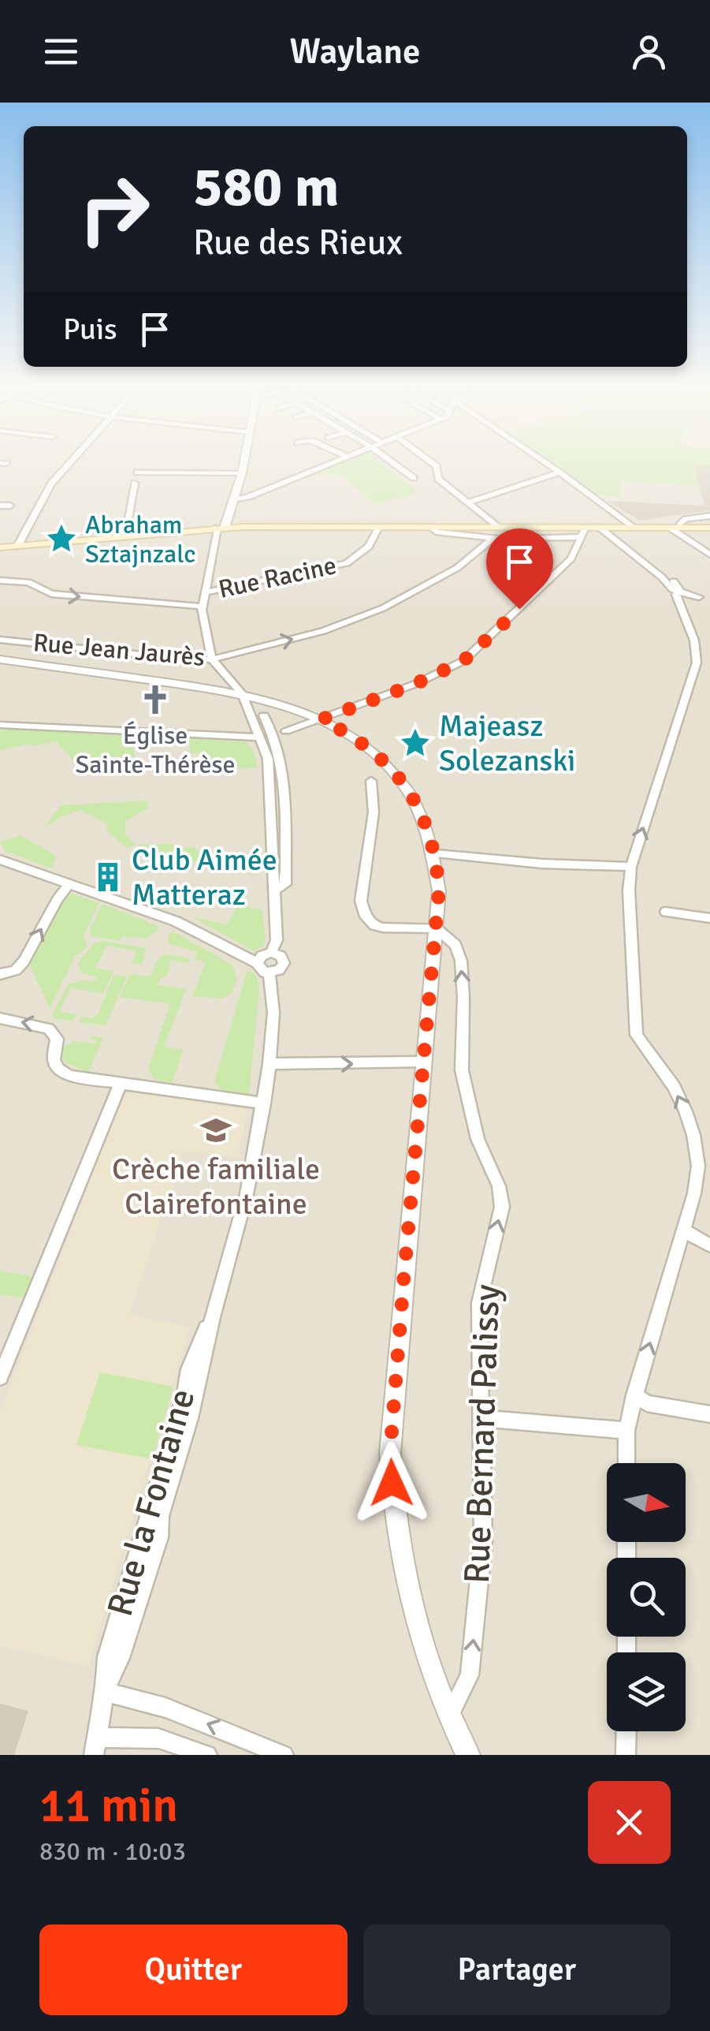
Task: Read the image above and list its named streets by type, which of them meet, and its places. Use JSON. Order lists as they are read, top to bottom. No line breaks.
{"streets":{"street":["Rue Racine","Rue Jean Jaurès","Rue Bernard Palissy","Rue la Fontaine"]},"places":{"place":["Abraham Sztajnzalc","Majeasz Solezanski"],"church":["Église Sainte-Thérèse"],"building":["Club Aimée Matteraz"],"school or university":["Crèche familiale Clairefontaine"]},"north":"right","page":{"header":"Waylane","turn":["580 m","Rue des Rieux"],"then":"Puis","heading":["11 min","830 m · 10:03"],"buttons":["Quitter","Partager"]}}
